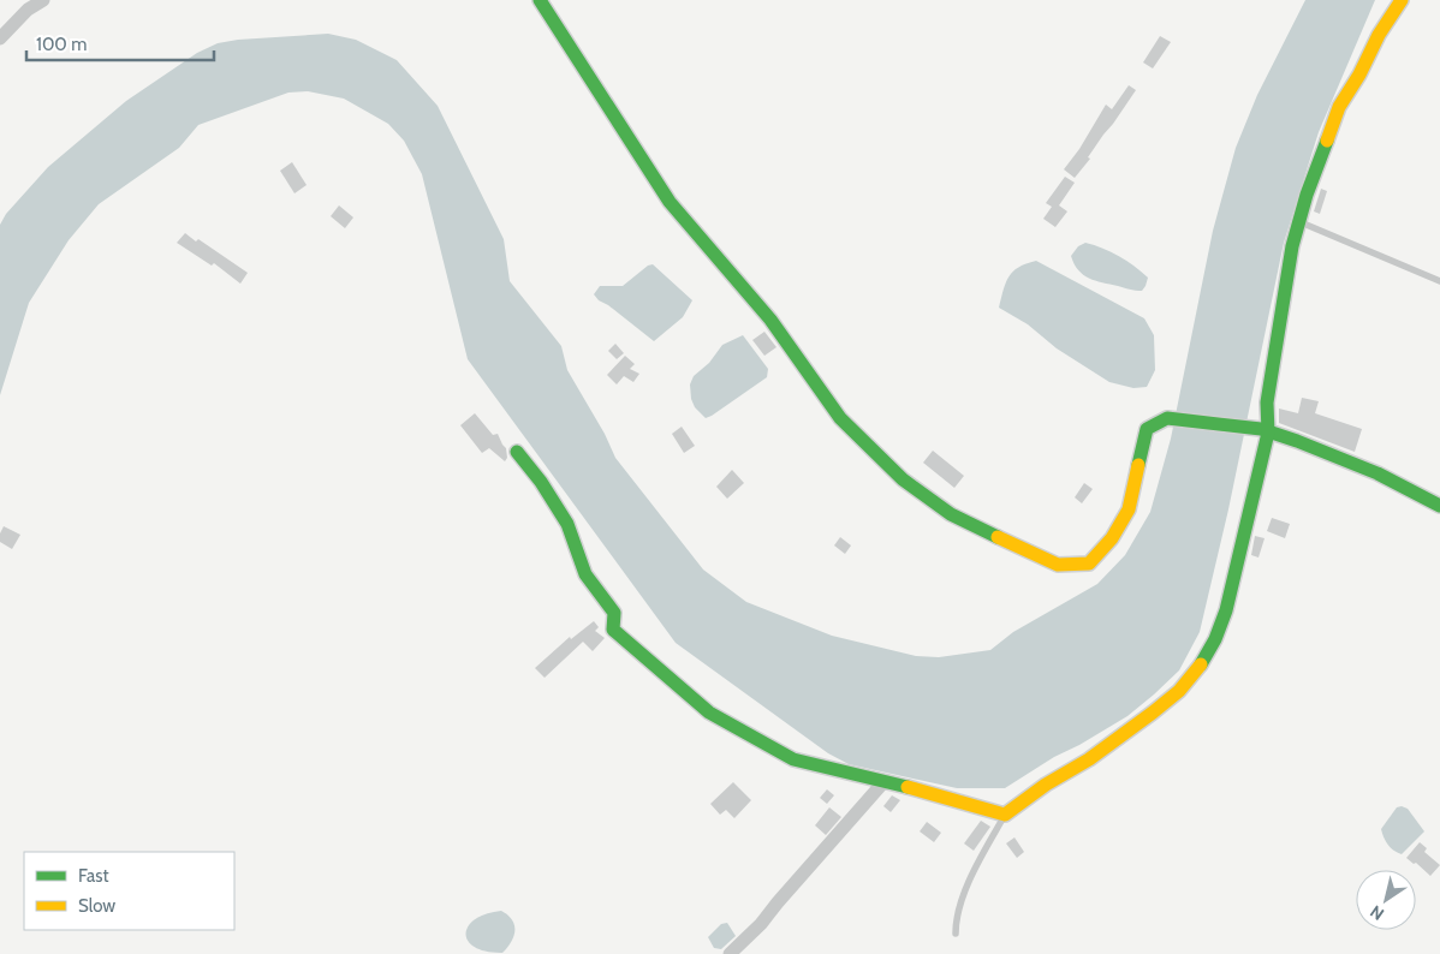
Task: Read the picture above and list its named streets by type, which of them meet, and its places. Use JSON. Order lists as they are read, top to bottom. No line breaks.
{"legend":["Fast","Slow"],"scale_bar":"100 m","north":"bottom left"}
